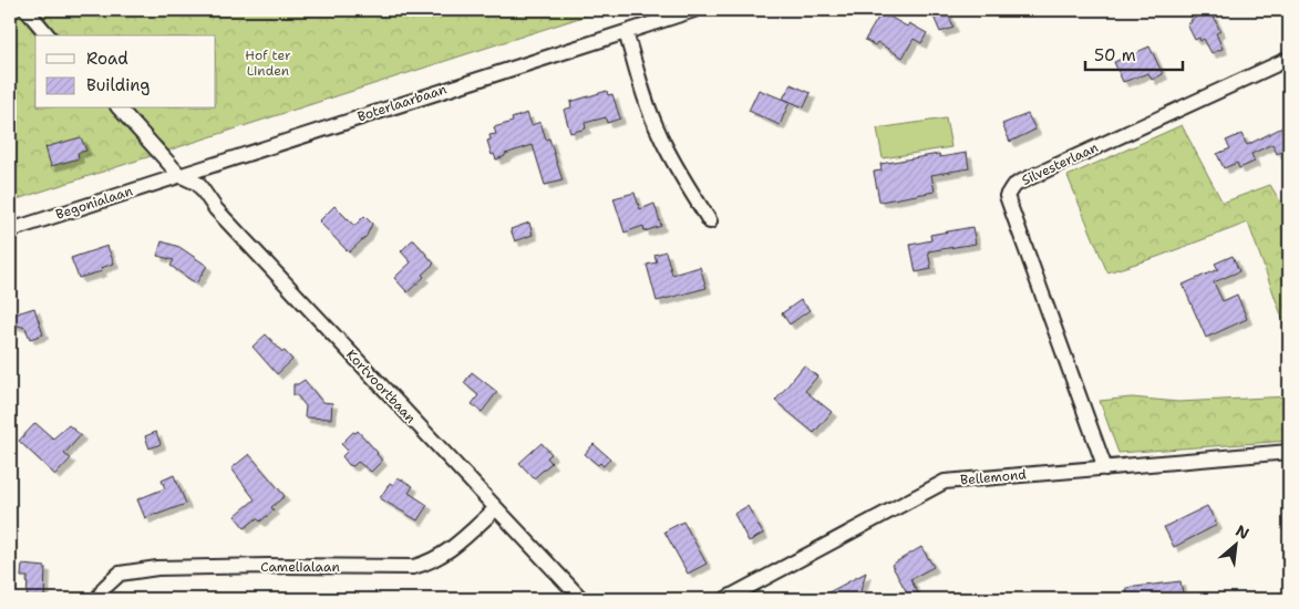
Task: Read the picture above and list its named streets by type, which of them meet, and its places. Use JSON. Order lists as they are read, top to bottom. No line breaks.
{"streets":{"street":["Boterlaarbaan","Silvesterlaan","Begonialaan","Kortvoortbaan","Bellemond","Camelialaan"]},"crossings":[["Boterlaarbaan","Begonialaan"],["Boterlaarbaan","Kortvoortbaan"],["Silvesterlaan","Bellemond"],["Begonialaan","Kortvoortbaan"],["Kortvoortbaan","Camelialaan"]],"parks":["Hof ter Linden"],"legend":["Road","Building"],"scale_bar":"50 m","north":"top right"}
